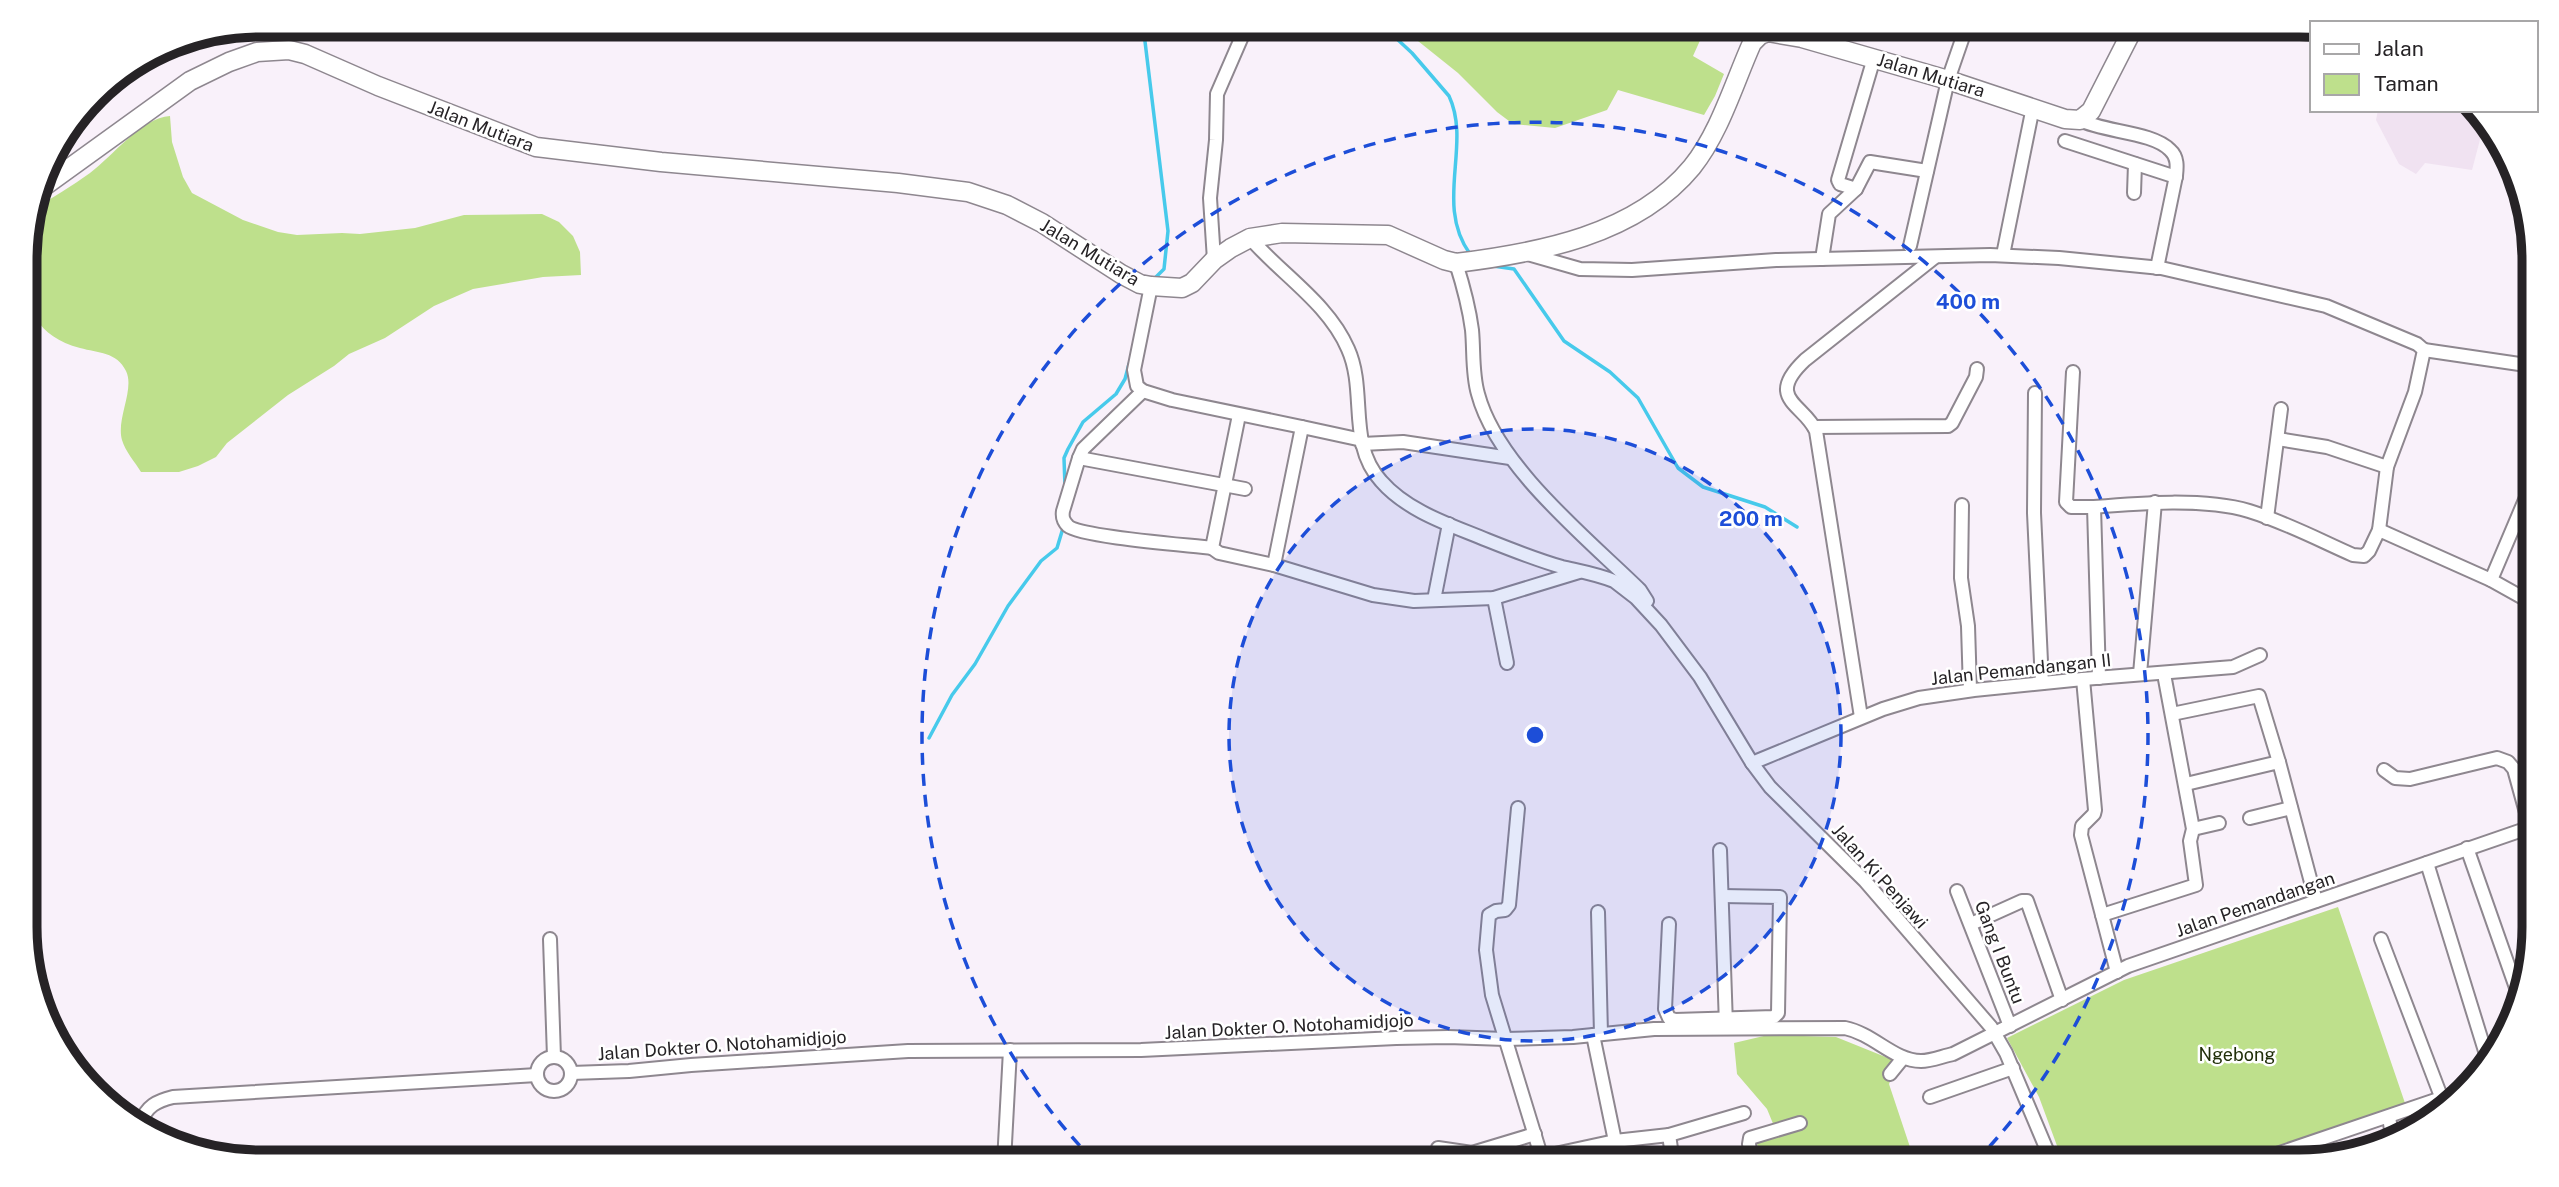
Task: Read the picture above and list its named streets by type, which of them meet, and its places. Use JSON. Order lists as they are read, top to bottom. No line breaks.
{"streets":{"street":["Jalan Mutiara","Jalan Pemandangan II","Jalan Ki Penjawi","Jalan Pemandangan","Gang I Buntu","Jalan Dokter O. Notohamidjojo"]},"crossings":[["Jalan Pemandangan II","Jalan Ki Penjawi"],["Jalan Ki Penjawi","Jalan Pemandangan"],["Jalan Pemandangan","Gang I Buntu"]],"parks":["Ngebong"],"legend":["Jalan","Taman"],"rings":["400 m","200 m"]}
